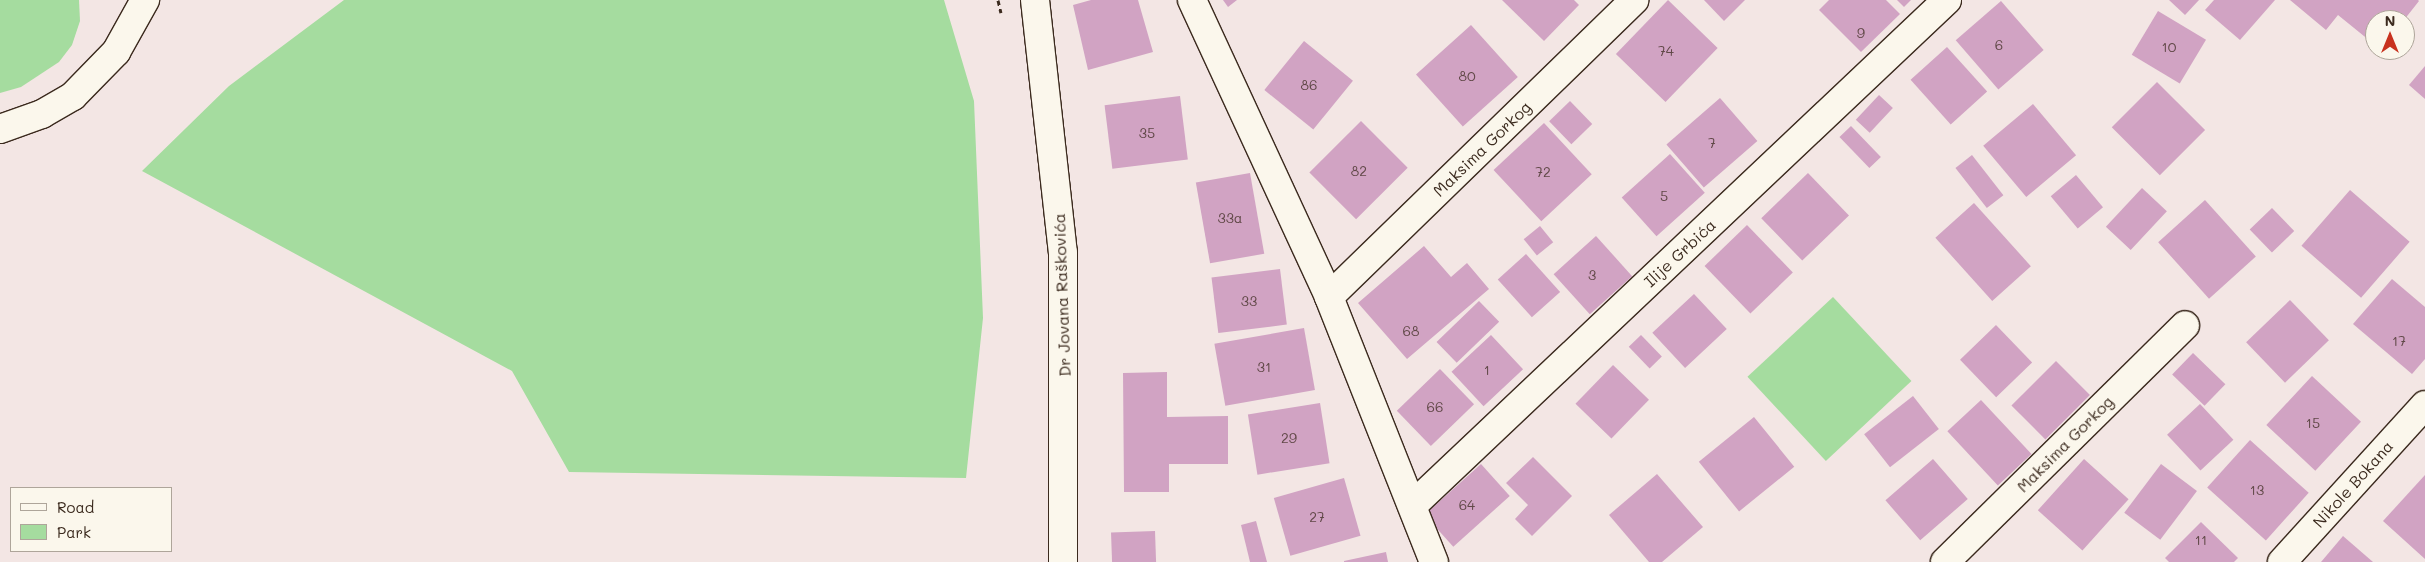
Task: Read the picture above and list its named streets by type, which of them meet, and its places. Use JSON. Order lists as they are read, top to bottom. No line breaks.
{"streets":{"street":["Maksima Gorkog","Ilije Grbića","Dr Jovana Raškovića","Nikole Bokana"]},"house_numbers":["9","6","10","74","80","86","35","7","82","72","5","33a","3","33","68","17","31","1","66","15","29","13","64","27","11"],"legend":["Road","Park"],"north":"top"}
